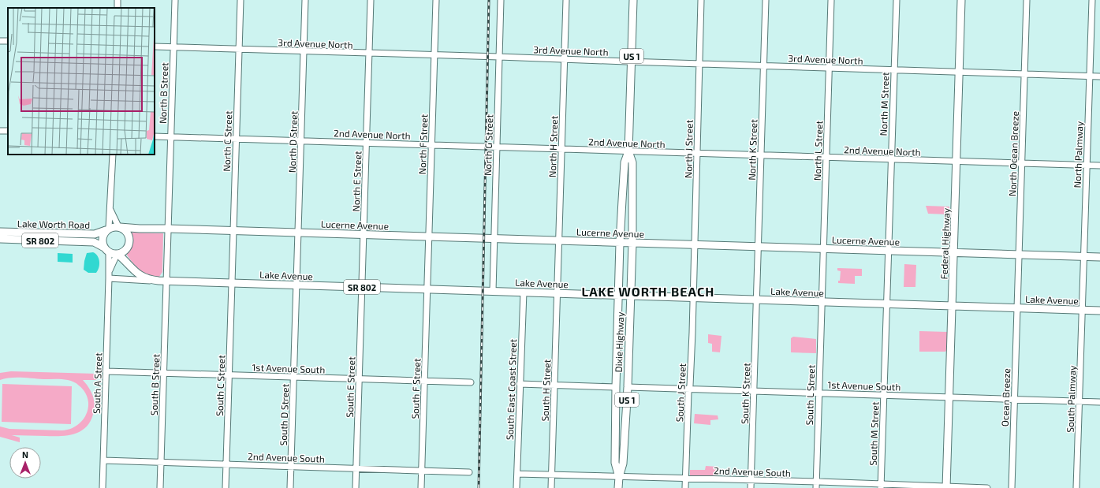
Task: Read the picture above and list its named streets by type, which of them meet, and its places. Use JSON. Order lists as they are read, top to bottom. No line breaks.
{"streets":{"main road":["US 1","Lake Worth Road","Lucerne Avenue","SR 802","Federal Highway","Lake Avenue","Dixie Highway"],"street":["3rd Avenue North","North B Street","North M Street","2nd Avenue North","North C Street","North D Street","North F Street","North G Street","North H Street","North J Street","North K Street","North L Street","North Ocean Breeze","North Palmway","North E Street","1st Avenue South","South A Street","South B Street","South C Street","South E Street","South F Street","South East Coast Street","South H Street","South J Street","South K Street","South L Street","Ocean Breeze","South Palmway","South D Street","South M Street","2nd Avenue South"]},"crossings":[["3rd Avenue North","North B Street"],["3rd Avenue North","North M Street"],["3rd Avenue North","North C Street"],["3rd Avenue North","North D Street"],["3rd Avenue North","North F Street"],["3rd Avenue North","North G Street"],["3rd Avenue North","North H Street"],["3rd Avenue North","North J Street"],["3rd Avenue North","North K Street"],["3rd Avenue North","North L Street"],["3rd Avenue North","North Ocean Breeze"],["3rd Avenue North","North Palmway"],["3rd Avenue North","North E Street"],["3rd Avenue North","Federal Highway"],["3rd Avenue North","Dixie Highway"],["North B Street","2nd Avenue North"],["North B Street","Lucerne Avenue"],["North B Street","Lake Avenue"],["North B Street","South B Street"],["North M Street","2nd Avenue North"],["North M Street","Lucerne Avenue"],["North M Street","Lake Avenue"],["North M Street","South M Street"],["2nd Avenue North","North C Street"],["2nd Avenue North","North D Street"],["2nd Avenue North","North F Street"],["2nd Avenue North","North G Street"],["2nd Avenue North","North H Street"],["2nd Avenue North","North J Street"],["2nd Avenue North","North K Street"],["2nd Avenue North","North L Street"],["2nd Avenue North","North Ocean Breeze"],["2nd Avenue North","North Palmway"],["2nd Avenue North","North E Street"],["2nd Avenue North","Federal Highway"],["2nd Avenue North","Dixie Highway"],["North C Street","Lucerne Avenue"],["North C Street","Lake Avenue"],["North C Street","South C Street"],["North D Street","Lucerne Avenue"],["North D Street","Lake Avenue"],["North D Street","South D Street"],["North F Street","Lucerne Avenue"],["North F Street","Lake Avenue"],["North F Street","South F Street"],["North G Street","Lucerne Avenue"],["North G Street","Lake Avenue"],["North H Street","Lucerne Avenue"],["North H Street","Lake Avenue"],["North H Street","South H Street"],["North J Street","Lucerne Avenue"],["North J Street","Lake Avenue"],["North J Street","South J Street"],["North K Street","Lucerne Avenue"],["North K Street","Lake Avenue"],["North K Street","South K Street"],["North L Street","Lucerne Avenue"],["North L Street","Lake Avenue"],["North L Street","South L Street"],["North Ocean Breeze","Lucerne Avenue"],["North Ocean Breeze","Lake Avenue"],["North Ocean Breeze","Ocean Breeze"],["North Palmway","Lucerne Avenue"],["North Palmway","Lake Avenue"],["North Palmway","South Palmway"],["North E Street","Lucerne Avenue"],["North E Street","Lake Avenue"],["North E Street","South E Street"],["Lake Worth Road","Lucerne Avenue"],["Lake Worth Road","SR 802"],["Lake Worth Road","Lake Avenue"],["Lake Worth Road","South A Street"],["Lucerne Avenue","SR 802"],["Lucerne Avenue","Federal Highway"],["Lucerne Avenue","Lake Avenue"],["Lucerne Avenue","Dixie Highway"],["Lucerne Avenue","South A Street"],["SR 802","Lake Avenue"],["SR 802","South A Street"],["Federal Highway","Lake Avenue"],["Federal Highway","1st Avenue South"],["Federal Highway","2nd Avenue South"],["Lake Avenue","Dixie Highway"],["Lake Avenue","South A Street"],["Lake Avenue","South B Street"],["Lake Avenue","South C Street"],["Lake Avenue","South E Street"],["Lake Avenue","South F Street"],["Lake Avenue","South East Coast Street"],["Lake Avenue","South H Street"],["Lake Avenue","South J Street"],["Lake Avenue","South K Street"],["Lake Avenue","South L Street"],["Lake Avenue","Ocean Breeze"],["Lake Avenue","South Palmway"],["Lake Avenue","South D Street"],["Lake Avenue","South M Street"],["Dixie Highway","1st Avenue South"],["Dixie Highway","2nd Avenue South"],["1st Avenue South","South A Street"],["1st Avenue South","South B Street"],["1st Avenue South","South C Street"],["1st Avenue South","South E Street"],["1st Avenue South","South F Street"],["1st Avenue South","South J Street"],["1st Avenue South","South K Street"],["1st Avenue South","South L Street"],["1st Avenue South","Ocean Breeze"],["1st Avenue South","South Palmway"],["1st Avenue South","South D Street"],["1st Avenue South","South M Street"],["South A Street","2nd Avenue South"],["South B Street","2nd Avenue South"],["South C Street","2nd Avenue South"],["South E Street","2nd Avenue South"],["South F Street","2nd Avenue South"],["South East Coast Street","2nd Avenue South"],["South H Street","2nd Avenue South"],["South J Street","2nd Avenue South"],["South K Street","2nd Avenue South"],["South L Street","2nd Avenue South"],["South D Street","2nd Avenue South"],["South M Street","2nd Avenue South"]],"districts":["LAKE WORTH BEACH"],"north":"top"}
